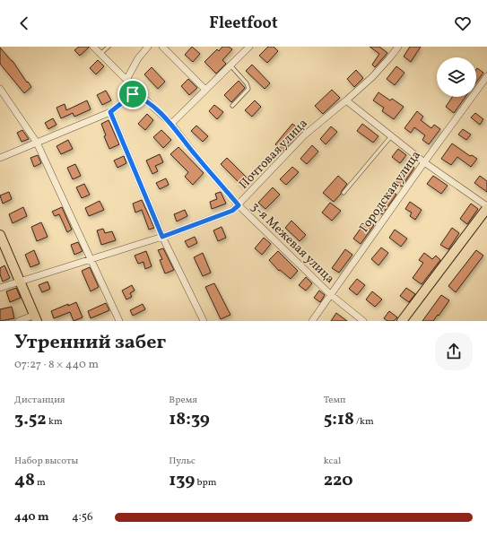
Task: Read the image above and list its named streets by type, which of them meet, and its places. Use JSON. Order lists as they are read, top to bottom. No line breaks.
{"streets":{"street":["Почтовая улица","Городская улица","3-я Межевая улица"]},"crossings":[["Почтовая улица","3-я Межевая улица"],["Городская улица","3-я Межевая улица"]],"page":{"header":"Fleetfoot","heading":["Утренний забег","07:27 · 8 × 440 m"],"stats":[["Дистанция","3.52 km"],["Время","18:39"],["Темп","5:18 /km"],["Набор высоты","48 m"],["Пульс","139 bpm"],["kcal","220"]],"list":[{"name":"440 m","note":"4:56"}]}}
